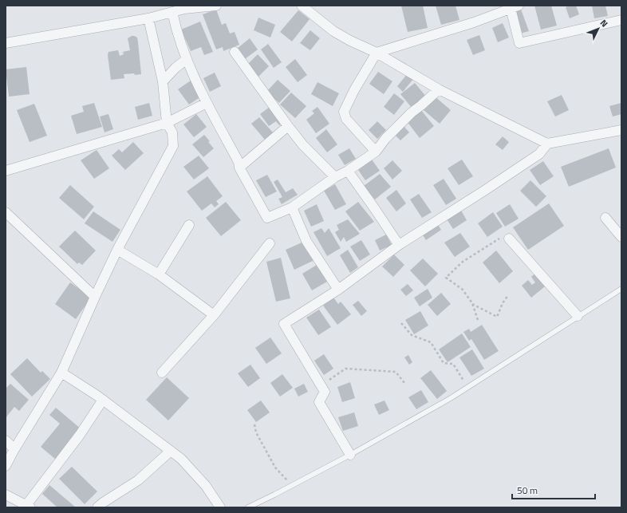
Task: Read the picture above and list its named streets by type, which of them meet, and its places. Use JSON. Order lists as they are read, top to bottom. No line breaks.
{"scale_bar":"50 m","north":"top right"}
